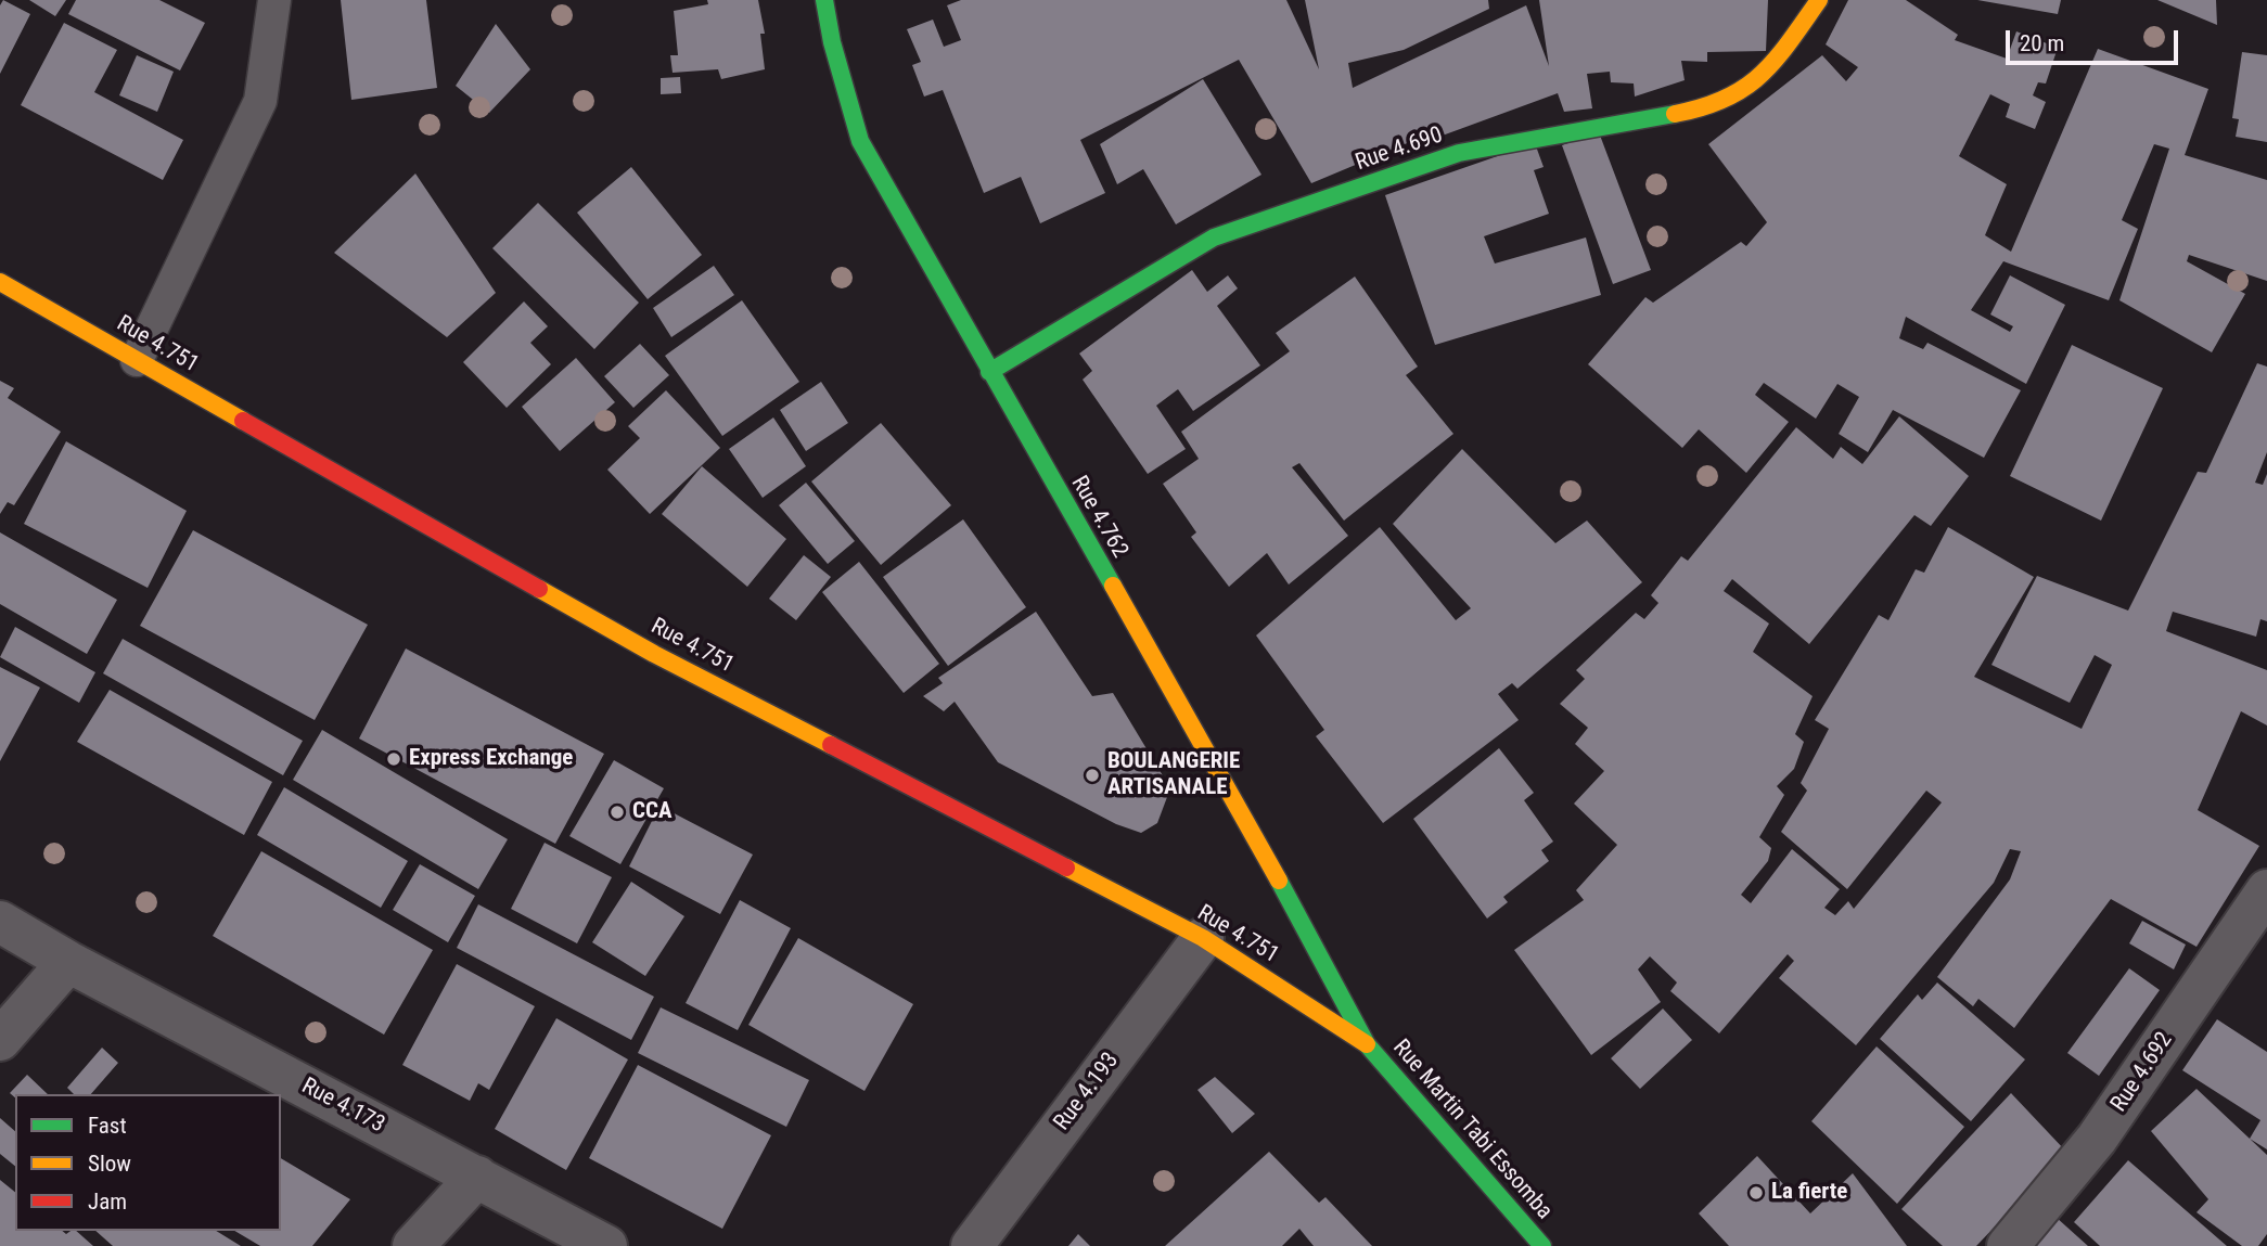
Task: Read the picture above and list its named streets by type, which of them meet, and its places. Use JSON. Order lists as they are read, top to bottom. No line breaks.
{"streets":{"main road":["Rue 4.690","Rue 4.751","Rue 4.762","Rue Martin Tabi Essomba"],"street":["Rue 4.692","Rue 4.193","Rue 4.173"]},"crossings":[["Rue 4.690","Rue 4.762"],["Rue 4.751","Rue 4.762"],["Rue 4.751","Rue 4.193"],["Rue 4.751","Rue Martin Tabi Essomba"],["Rue 4.762","Rue Martin Tabi Essomba"]],"places":["Express Exchange","BOULANGERIE ARTISANALE","CCA","La fierte"],"legend":["Fast","Slow","Jam"],"scale_bar":"20 m"}
